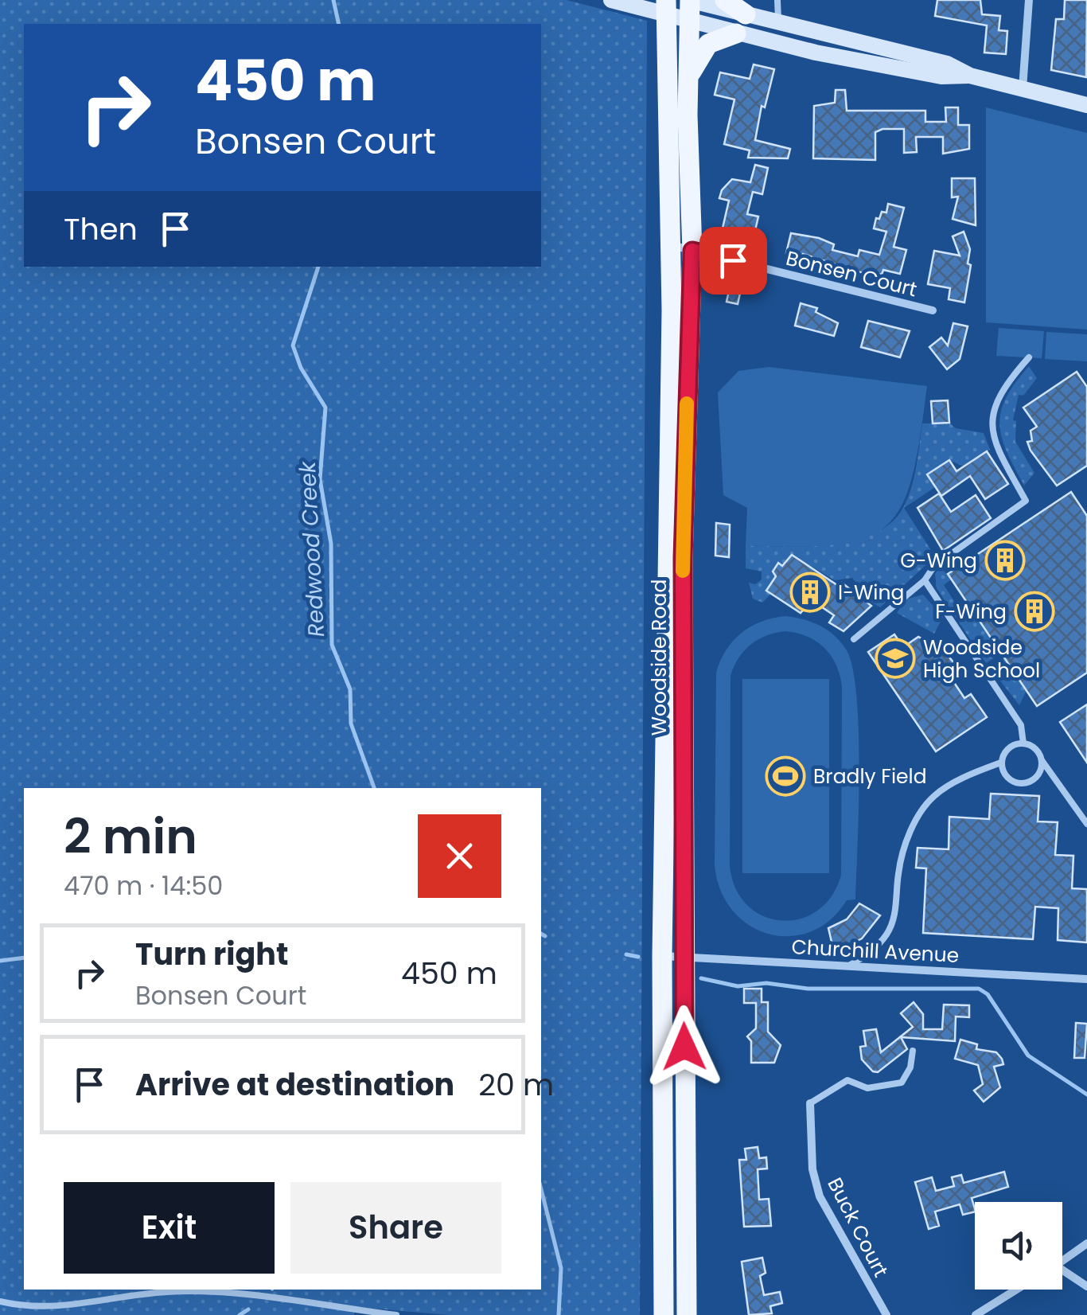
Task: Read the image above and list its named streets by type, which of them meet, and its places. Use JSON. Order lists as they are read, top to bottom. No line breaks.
{"streets":{"main road":["Woodside Road"],"street":["Bonsen Court","Churchill Avenue","Buck Court"]},"crossings":[["Bonsen Court","Woodside Road"],["Woodside Road","Churchill Avenue"]],"water":["Redwood Creek"],"places":{"building":["G-Wing","I-Wing","F-Wing"],"school or university":["Woodside High School"],"sports":["Bradly Field"]},"page":{"turn":["450 m","Bonsen Court"],"then":"Then","heading":["2 min","470 m · 14:50"],"list":[{"name":"Turn right","note":"Bonsen Court","value":"450 m"},{"name":"Arrive at destination","value":"20 m"}],"buttons":["Exit","Share"]}}
